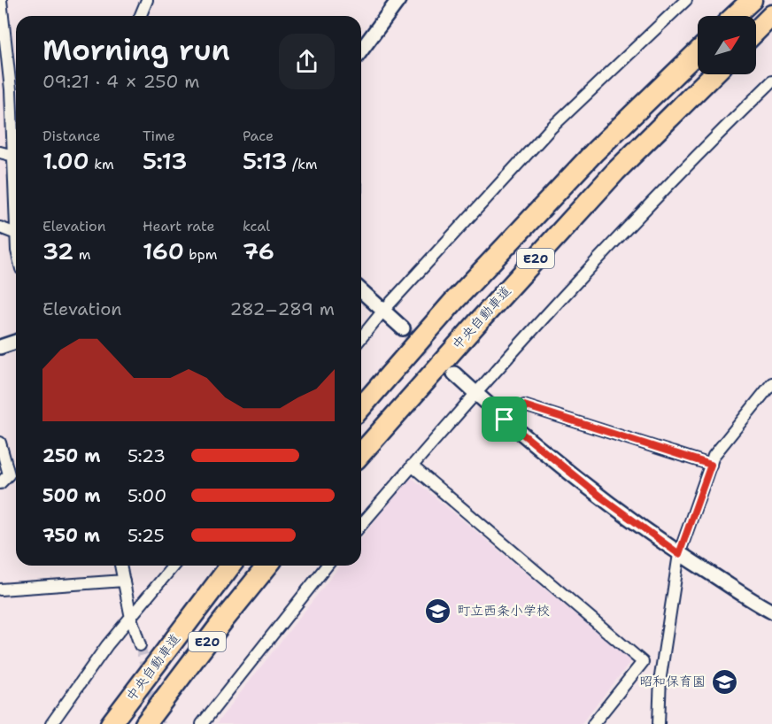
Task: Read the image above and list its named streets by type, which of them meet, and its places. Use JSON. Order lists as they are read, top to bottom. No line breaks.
{"streets":{"highway":["E20","中央自動車道"]},"places":{"school or university":["町立西条小学校","昭和保育園"]},"north":"top right","page":{"heading":["Morning run","09:21 · 4 × 250 m"],"stats":[["Distance","1.00 km"],["Time","5:13"],["Pace","5:13 /km"],["Elevation","32 m"],["Heart rate","160 bpm"],["kcal","76"]],"chart":["Elevation","282–289 m"],"list":[{"name":"250 m","note":"5:23"},{"name":"500 m","note":"5:00"},{"name":"750 m","note":"5:25"}]}}
